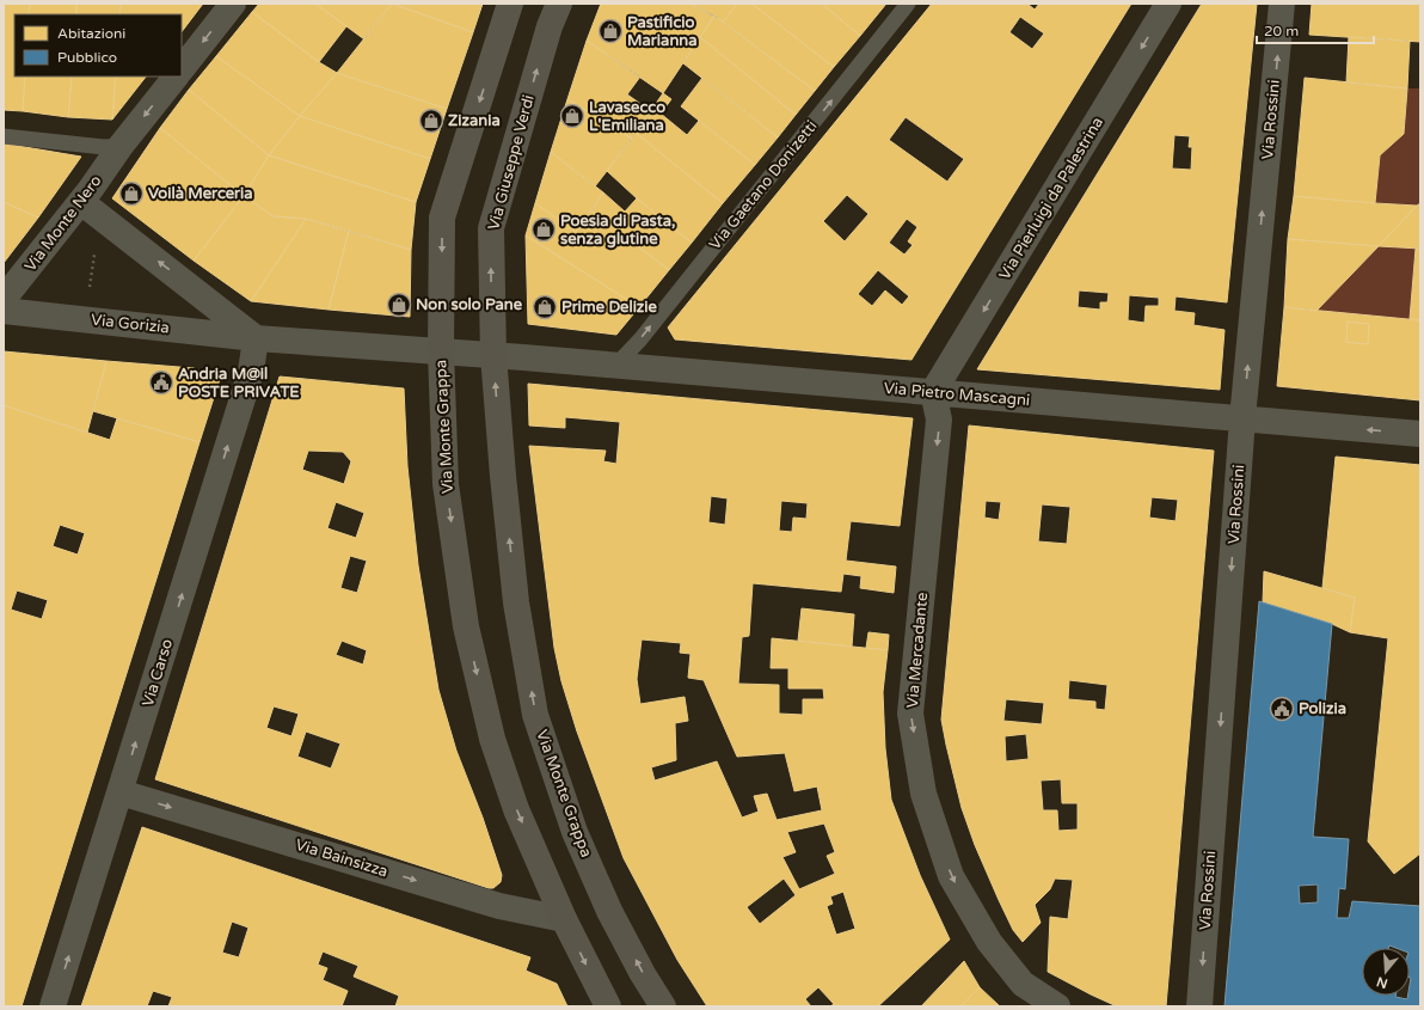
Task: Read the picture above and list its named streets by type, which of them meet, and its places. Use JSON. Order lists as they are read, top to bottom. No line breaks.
{"streets":{"main road":["Via Giuseppe Verdi","Via Monte Grappa"],"street":["Via Rossini","Via Pierluigi da Palestrina","Via Monte Nero","Via Gorizia","Via Pietro Mascagni","Via Mercadante","Via Carso","Via Bainsizza"],"lane":["Via Gaetano Donizetti"]},"crossings":[["Via Rossini","Via Pietro Mascagni"],["Via Giuseppe Verdi","Via Pietro Mascagni"],["Via Giuseppe Verdi","Via Monte Grappa"],["Via Gaetano Donizetti","Via Pietro Mascagni"],["Via Pierluigi da Palestrina","Via Pietro Mascagni"],["Via Pierluigi da Palestrina","Via Mercadante"],["Via Gorizia","Via Monte Grappa"],["Via Gorizia","Via Carso"],["Via Pietro Mascagni","Via Monte Grappa"],["Via Pietro Mascagni","Via Mercadante"],["Via Monte Grappa","Via Bainsizza"],["Via Carso","Via Bainsizza"]],"one_way":["Via Gaetano Donizetti","Via Pierluigi da Palestrina","Via Mercadante","Via Carso","Via Bainsizza"],"places":{"shop":["Pastificio Marianna","Lavasecco L'Emiliana","Zizania","Voilà Merceria","Poesia di Pasta, senza glutine","Non solo Pane","Prime Delizie"],"public building":["Andria M@il POSTE PRIVATE","Polizia"]},"legend":["Abitazioni","Pubblico"],"scale_bar":"20 m","north":"bottom"}
